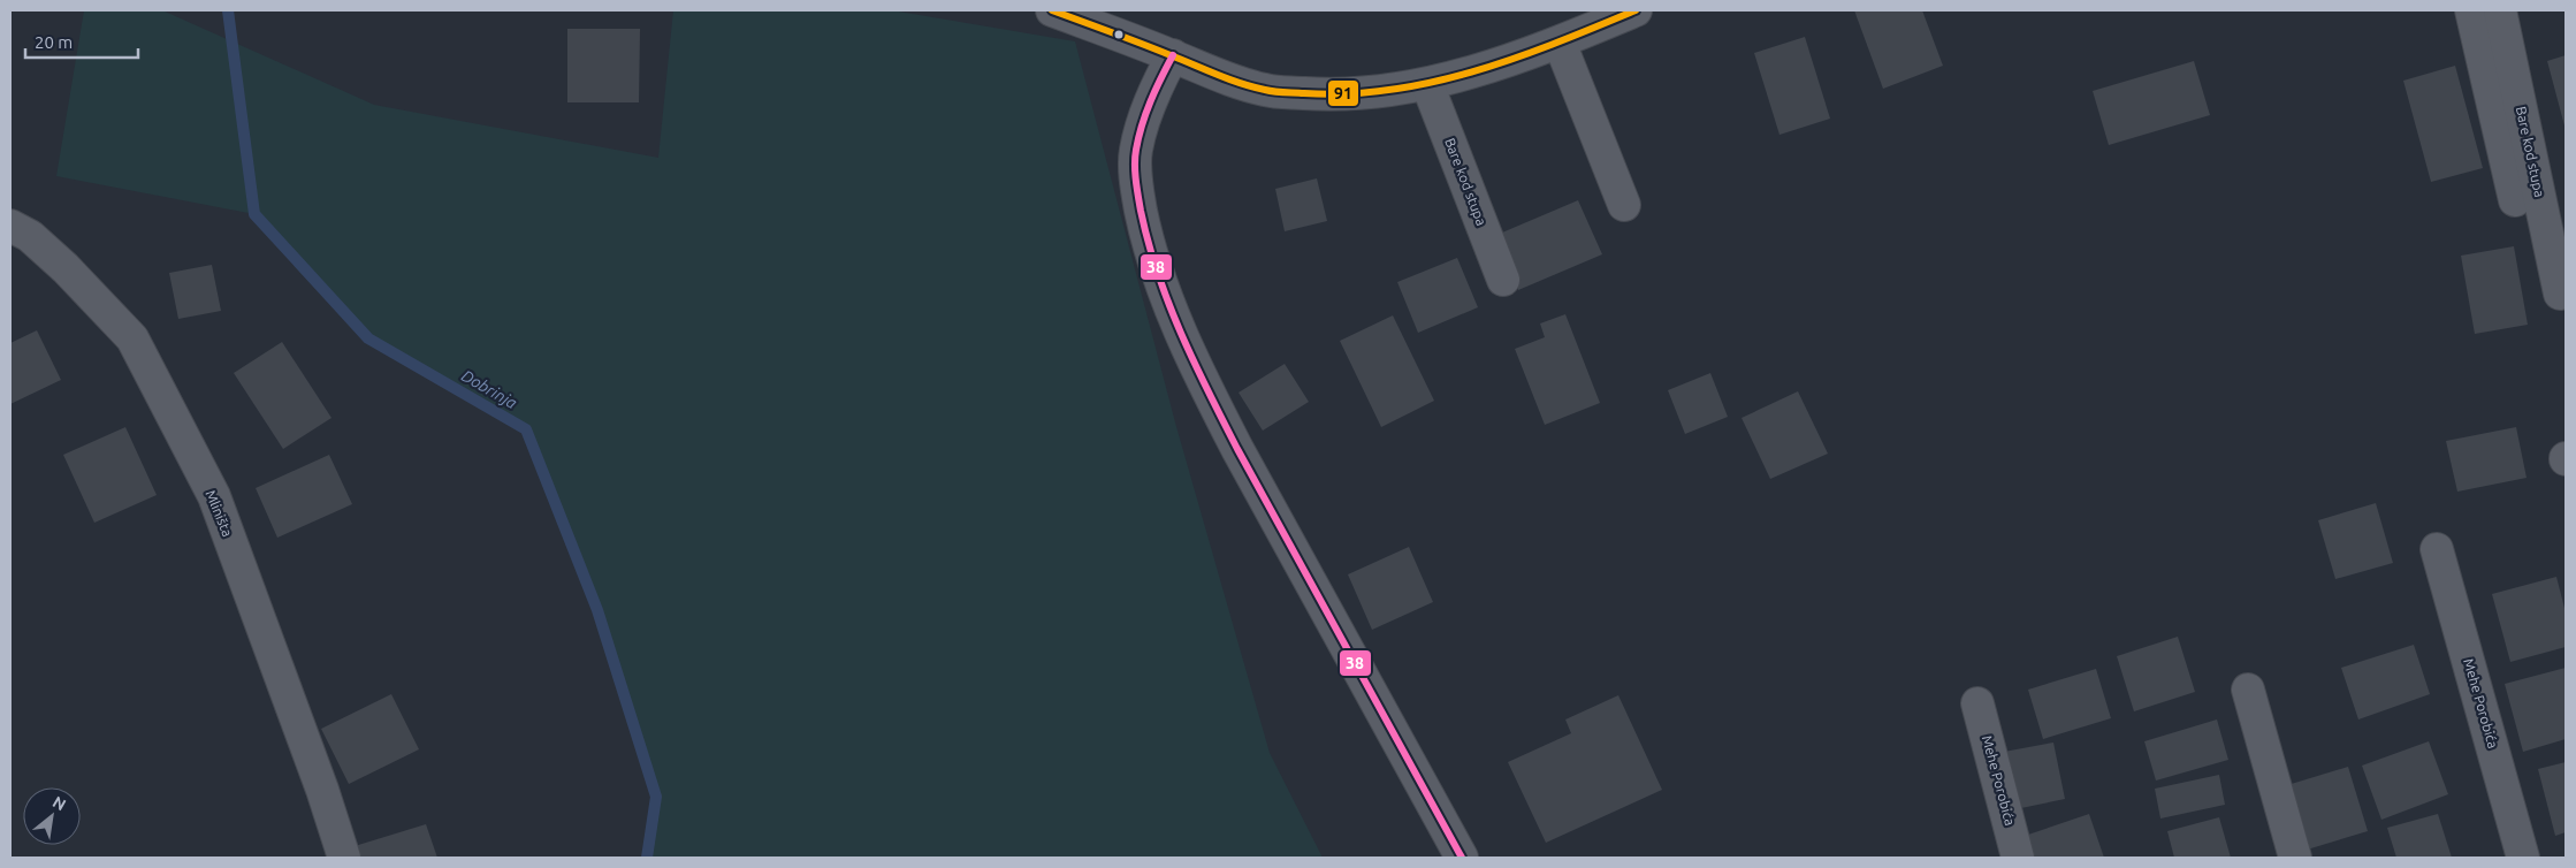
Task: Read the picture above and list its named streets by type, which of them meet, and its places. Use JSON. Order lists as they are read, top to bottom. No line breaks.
{"streets":{"street":["Bare kod stupa","Mliništa","Mehe Porobića"]},"water":["Dobrinja"],"lines":["transit line 91","transit line 38"],"scale_bar":"20 m","north":"top right"}
